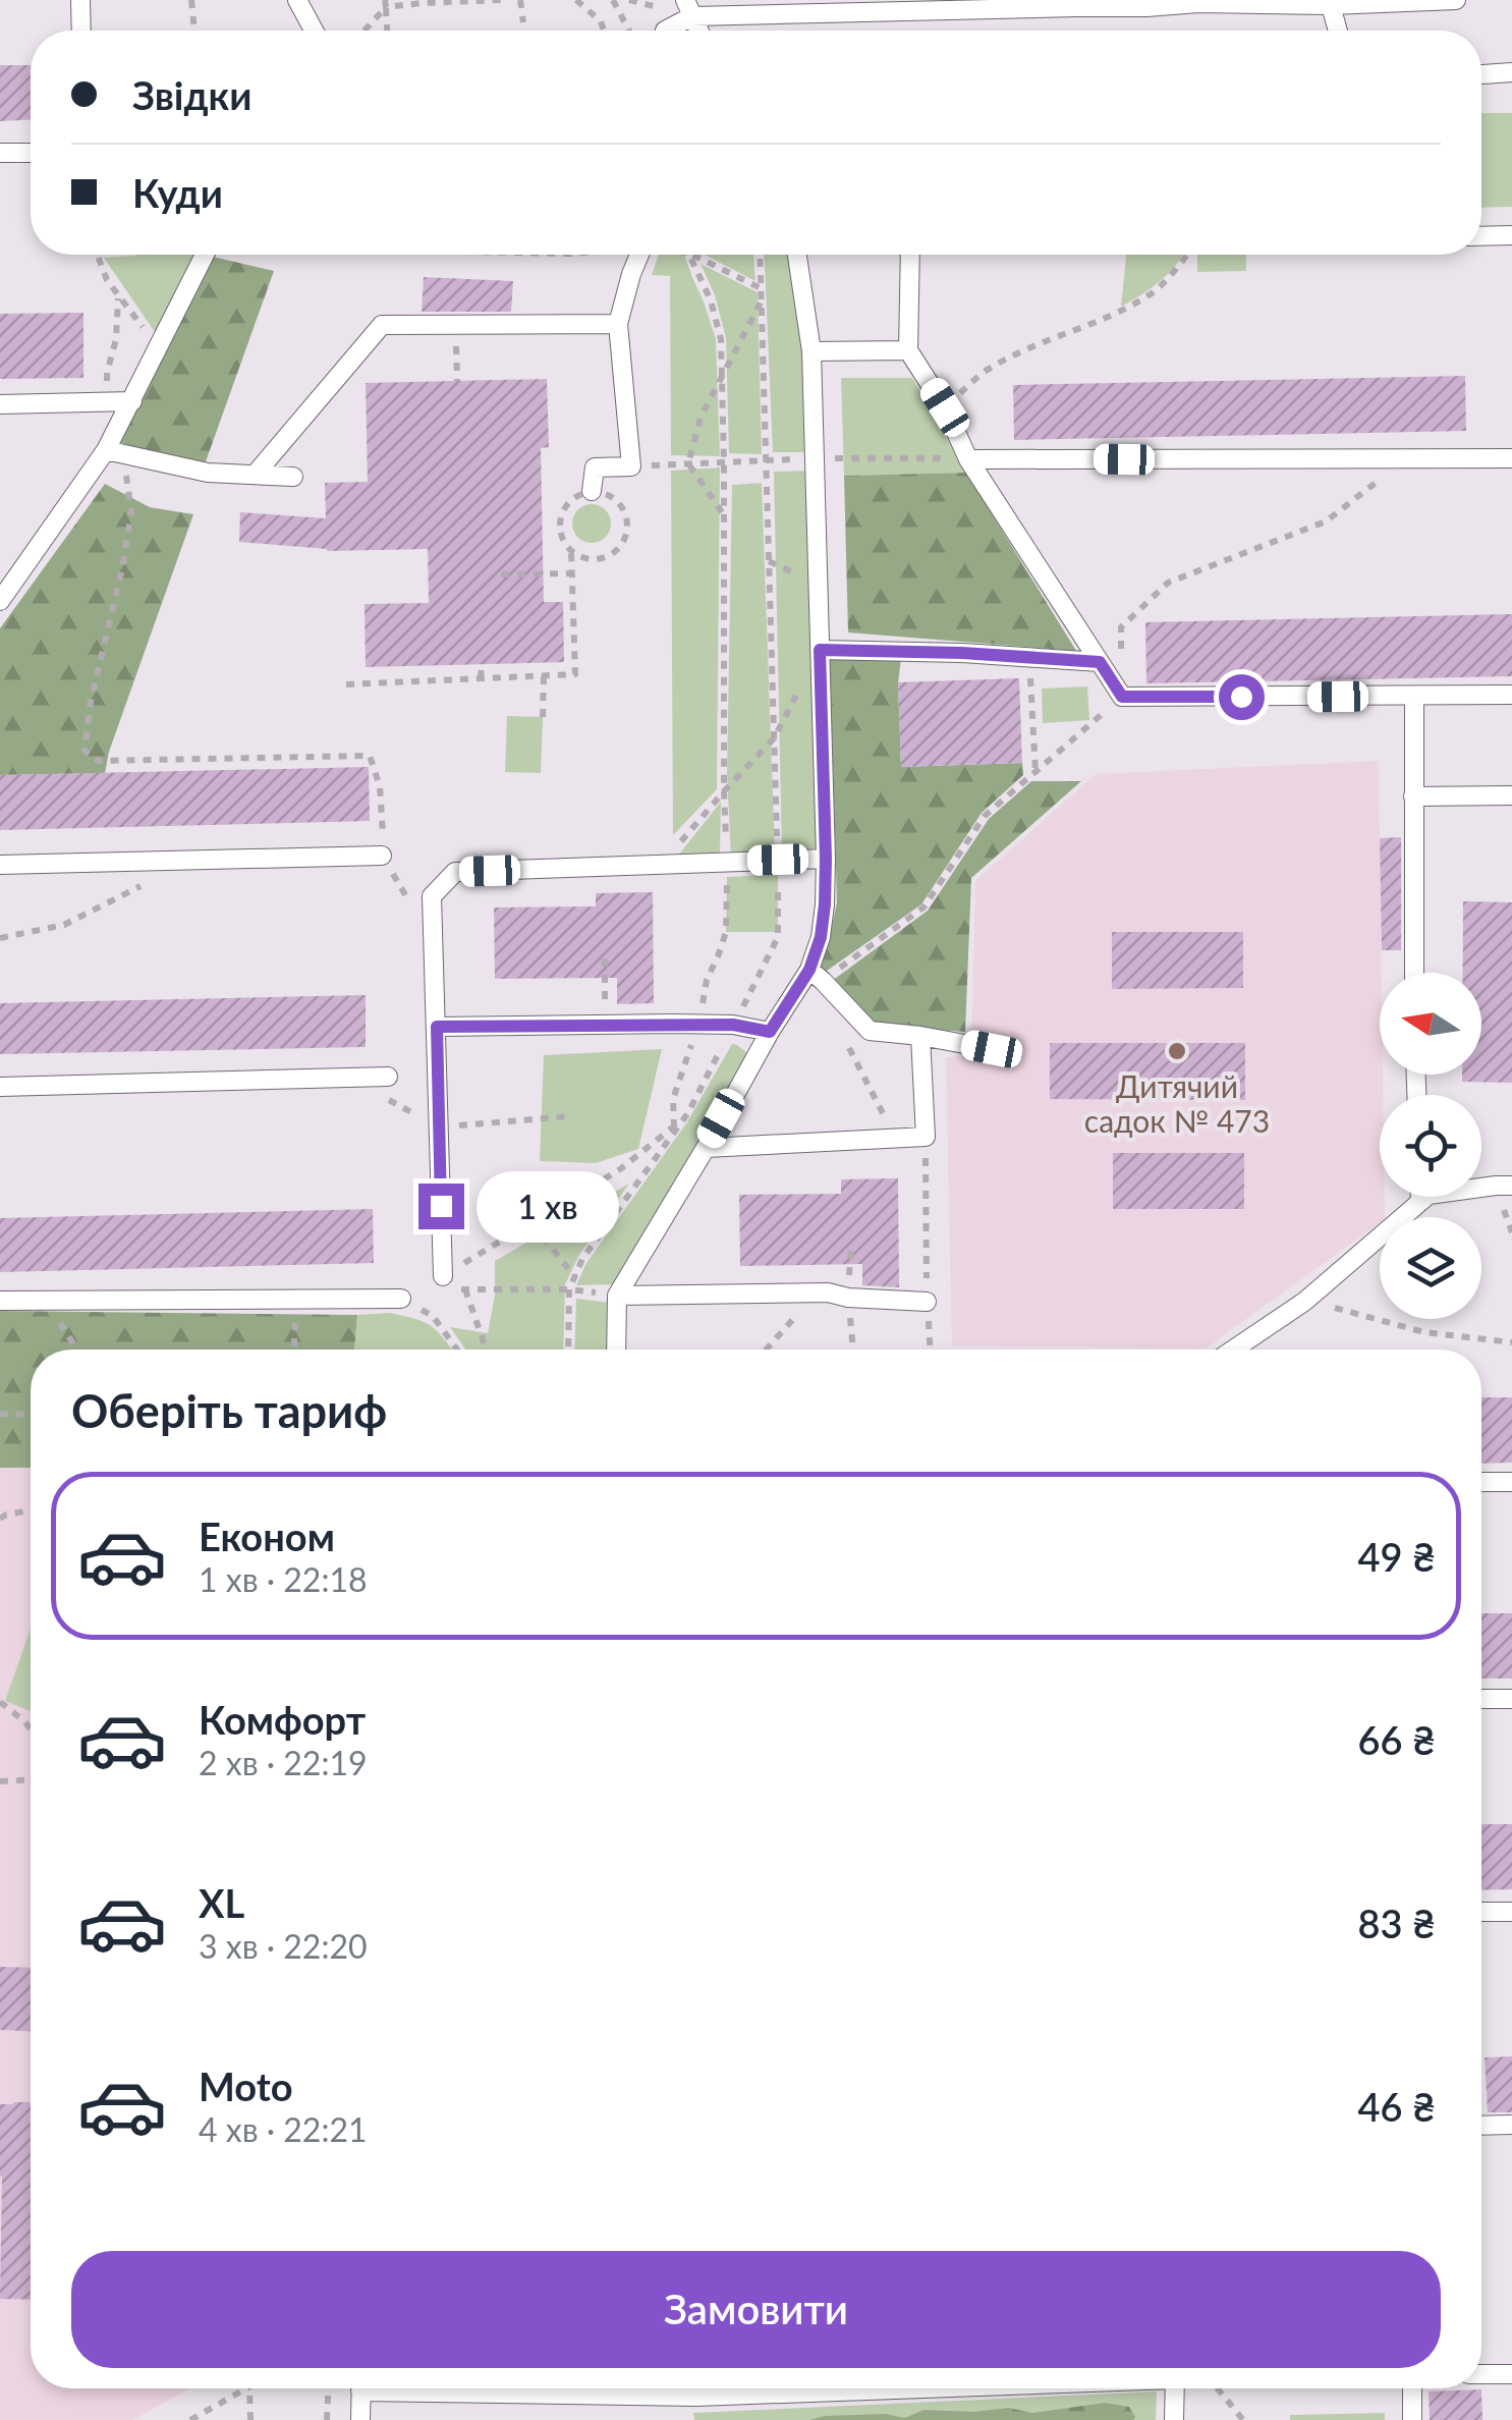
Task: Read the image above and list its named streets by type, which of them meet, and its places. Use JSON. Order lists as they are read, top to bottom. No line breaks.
{"places":["Дитячий садок № 473"],"north":"left","page":{"banner":["Звідки","Куди"],"bubble":"1 хв","heading":"Оберіть тариф","list":[{"name":"Економ","note":"1 хв · 22:18","value":"49 ₴"},{"name":"Комфорт","note":"2 хв · 22:19","value":"66 ₴"},{"name":"XL","note":"3 хв · 22:20","value":"83 ₴"},{"name":"Moto","note":"4 хв · 22:21","value":"46 ₴"}],"buttons":"Замовити"}}
